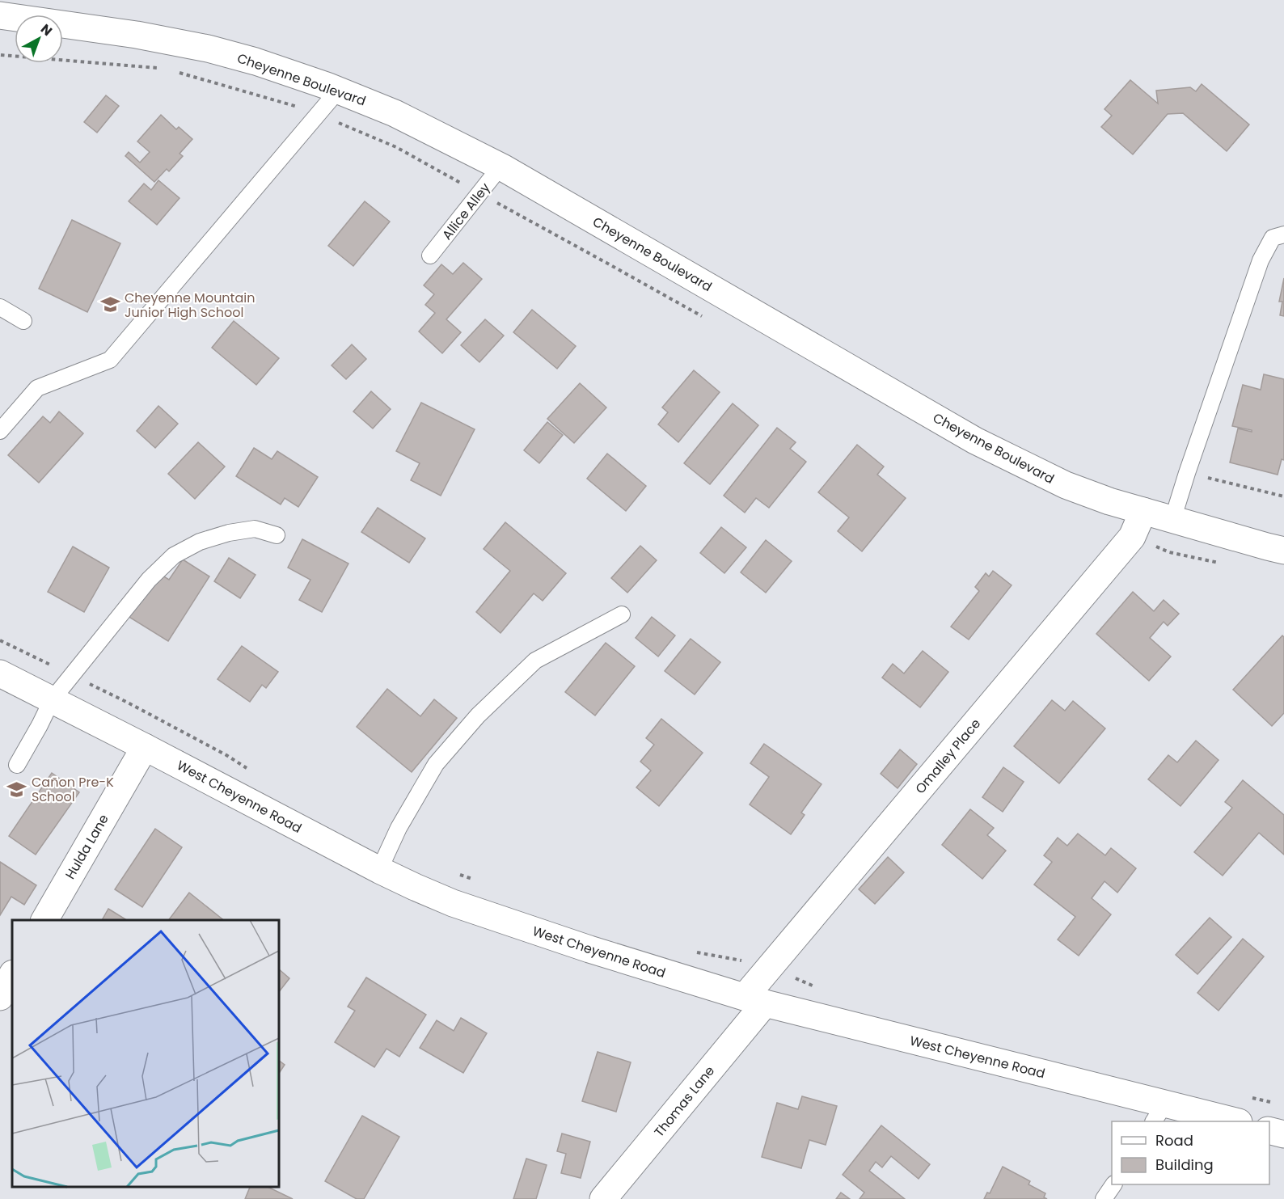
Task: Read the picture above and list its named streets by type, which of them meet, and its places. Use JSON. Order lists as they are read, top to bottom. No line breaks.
{"streets":{"main road":["Cheyenne Boulevard","Omalley Place","West Cheyenne Road","Hulda Lane","Thomas Lane"],"lane":["Allice Alley"]},"crossings":[["Cheyenne Boulevard","Allice Alley"],["Cheyenne Boulevard","Omalley Place"],["Omalley Place","West Cheyenne Road"],["Omalley Place","Thomas Lane"],["West Cheyenne Road","Hulda Lane"],["West Cheyenne Road","Thomas Lane"]],"places":{"school or university":["Cheyenne Mountain Junior High School","Cañon Pre-K School"]},"legend":["Road","Building"],"north":"top right"}
